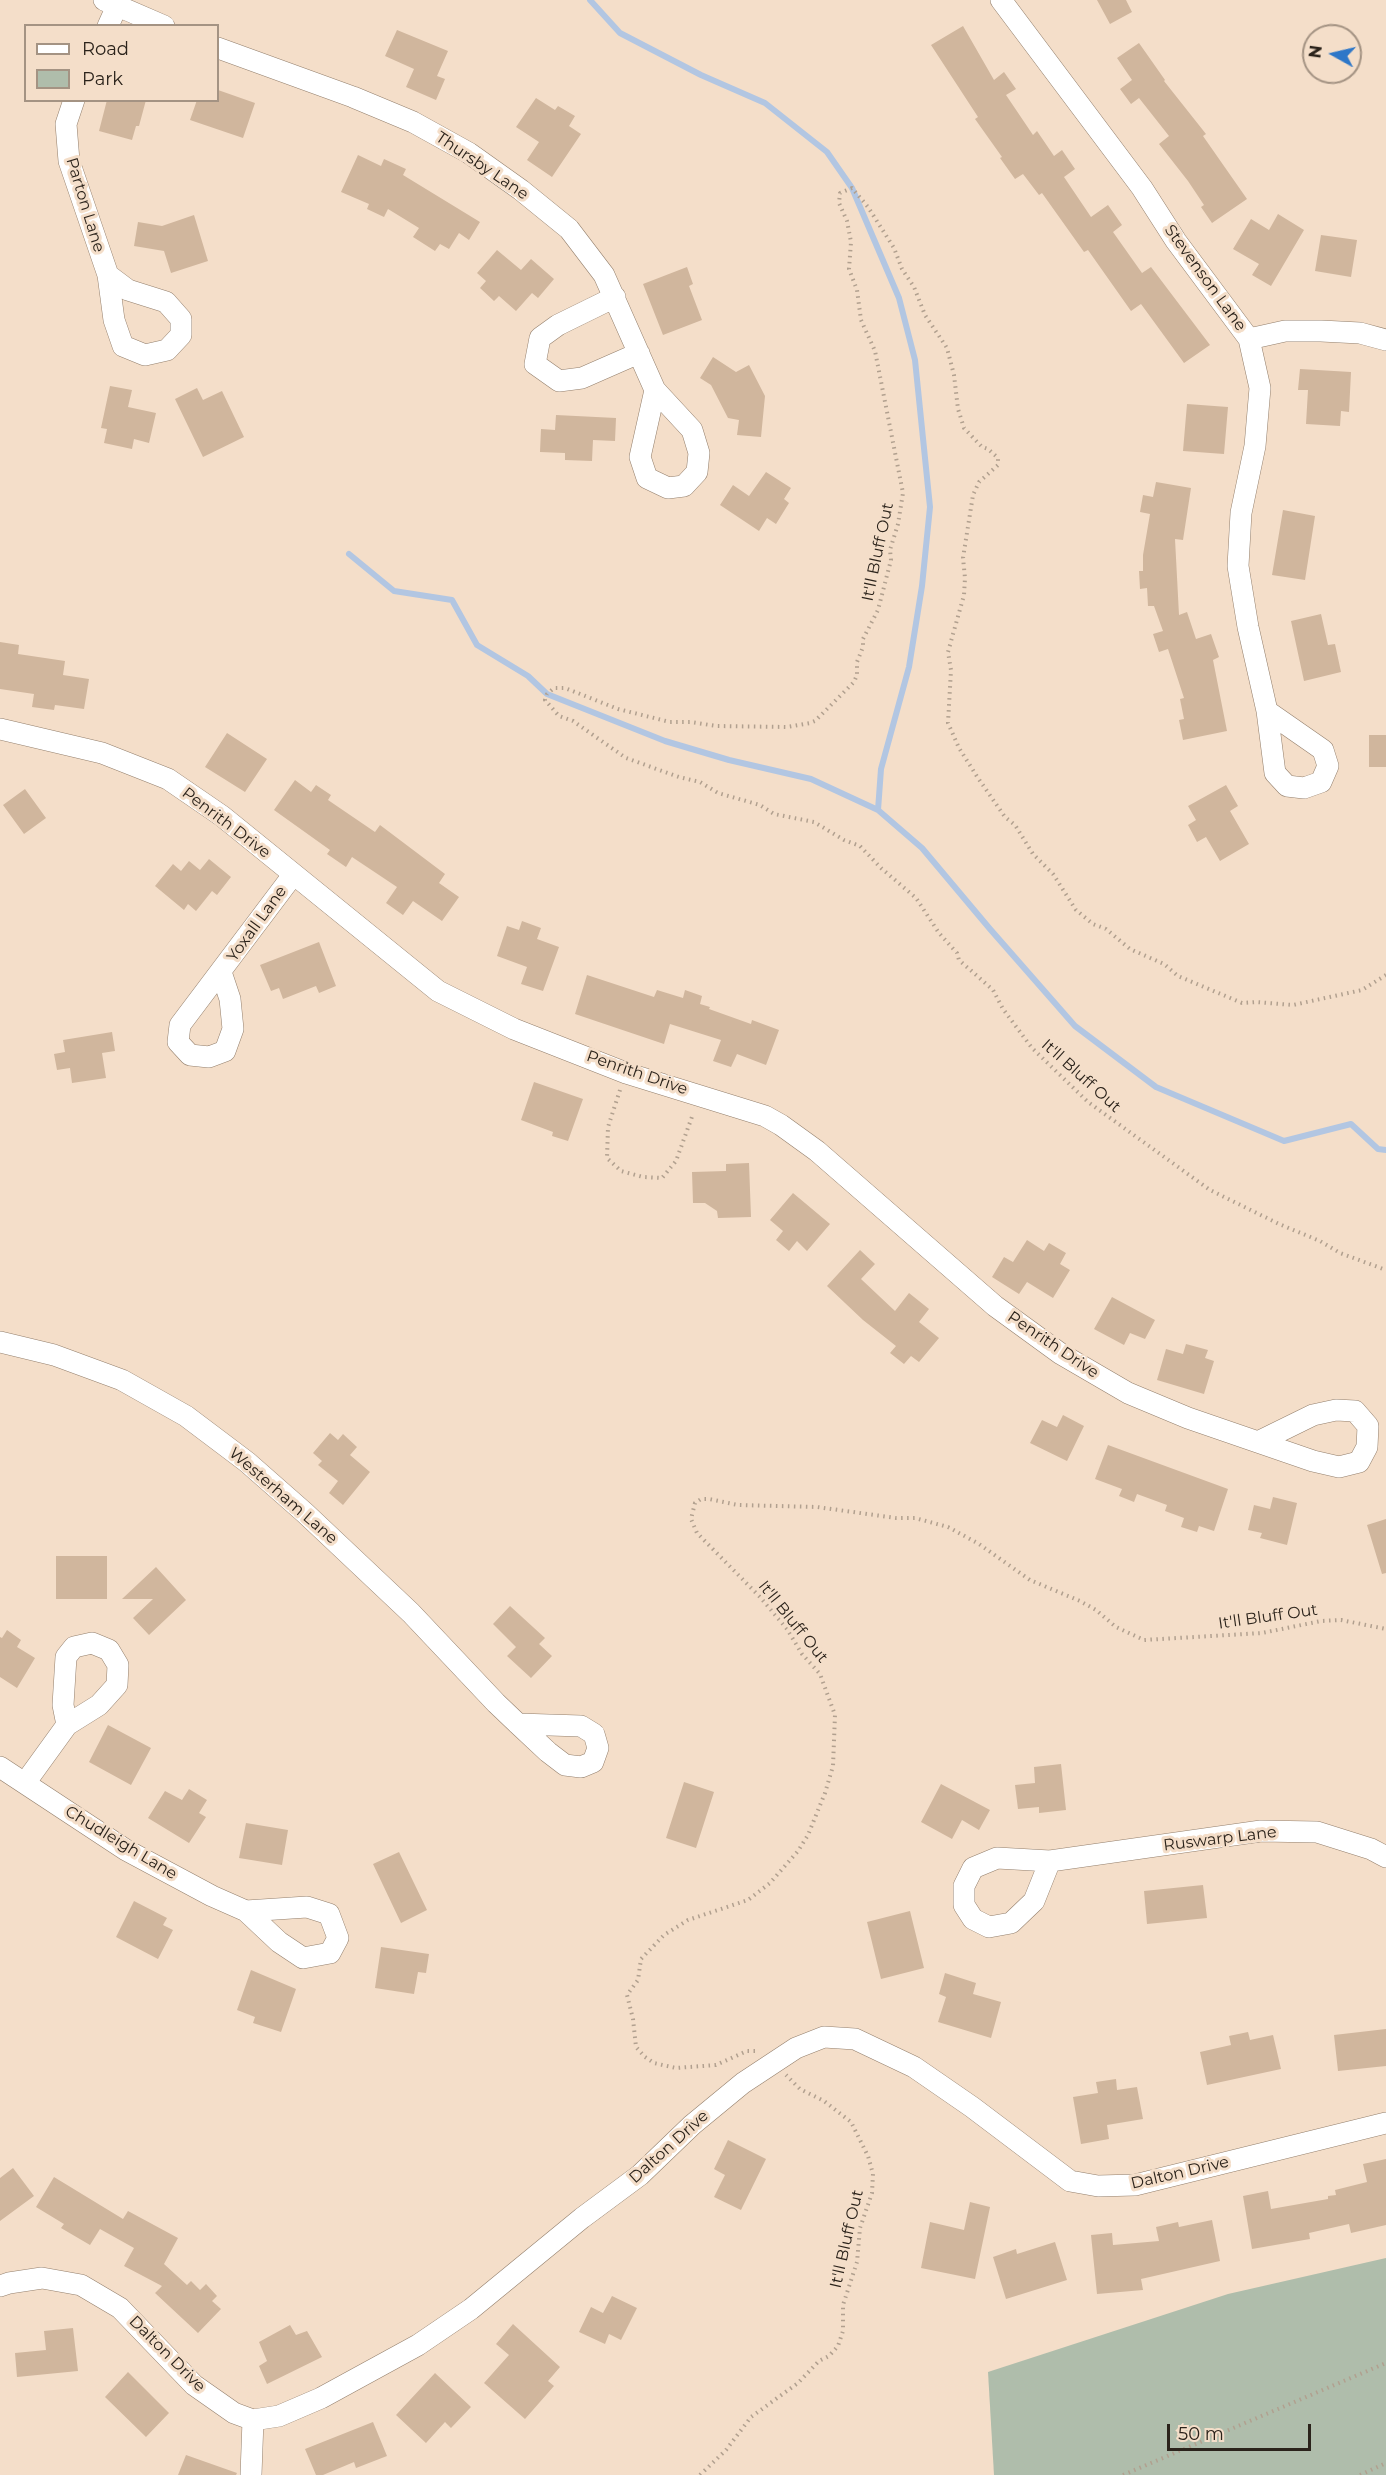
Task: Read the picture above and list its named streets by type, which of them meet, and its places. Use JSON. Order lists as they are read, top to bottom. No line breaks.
{"streets":{"street":["Thursby Lane","Parton Lane","Stevenson Lane","Penrith Drive","Yoxall Lane","Westerham Lane","Ruswarp Lane","Chudleigh Lane","Dalton Drive"],"path":["It'll Bluff Out"]},"crossings":[["It'll Bluff Out","Dalton Drive"],["Penrith Drive","Yoxall Lane"]],"legend":["Road","Park"],"scale_bar":"50 m","north":"left"}
